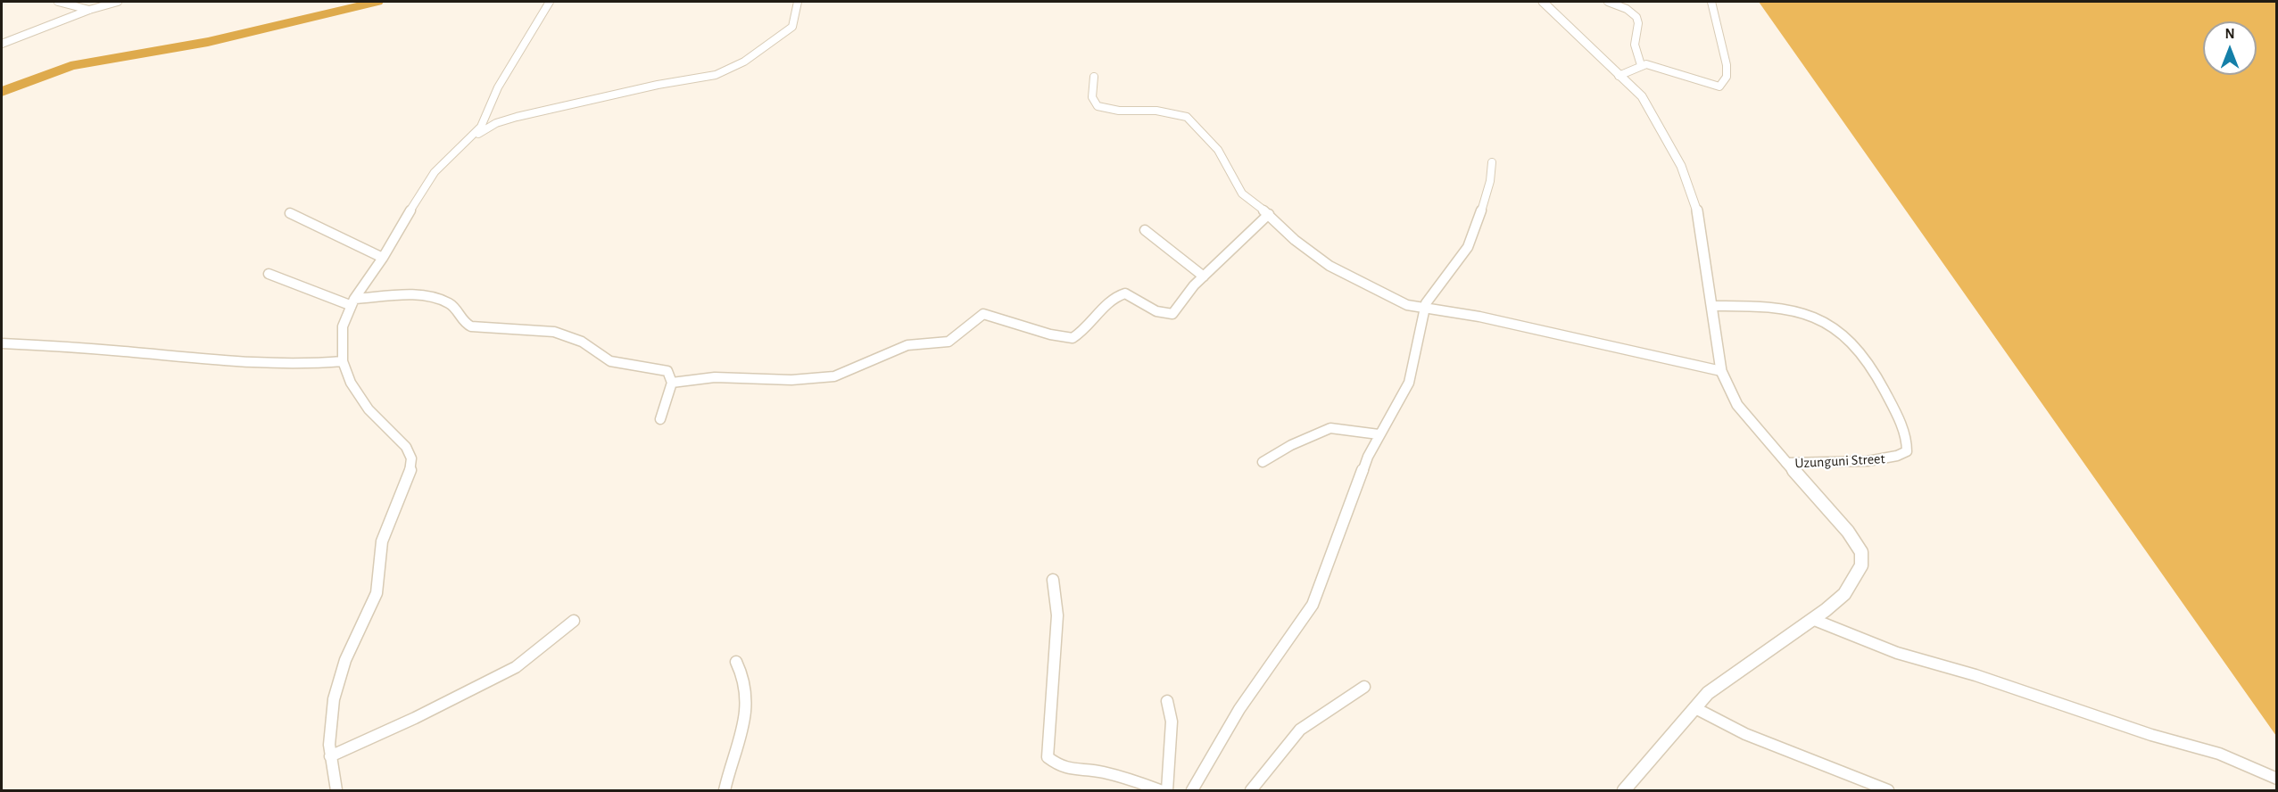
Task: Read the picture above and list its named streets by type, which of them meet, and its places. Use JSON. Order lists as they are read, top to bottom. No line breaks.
{"streets":{"street":["Uzunguni Street"]},"north":"top"}
